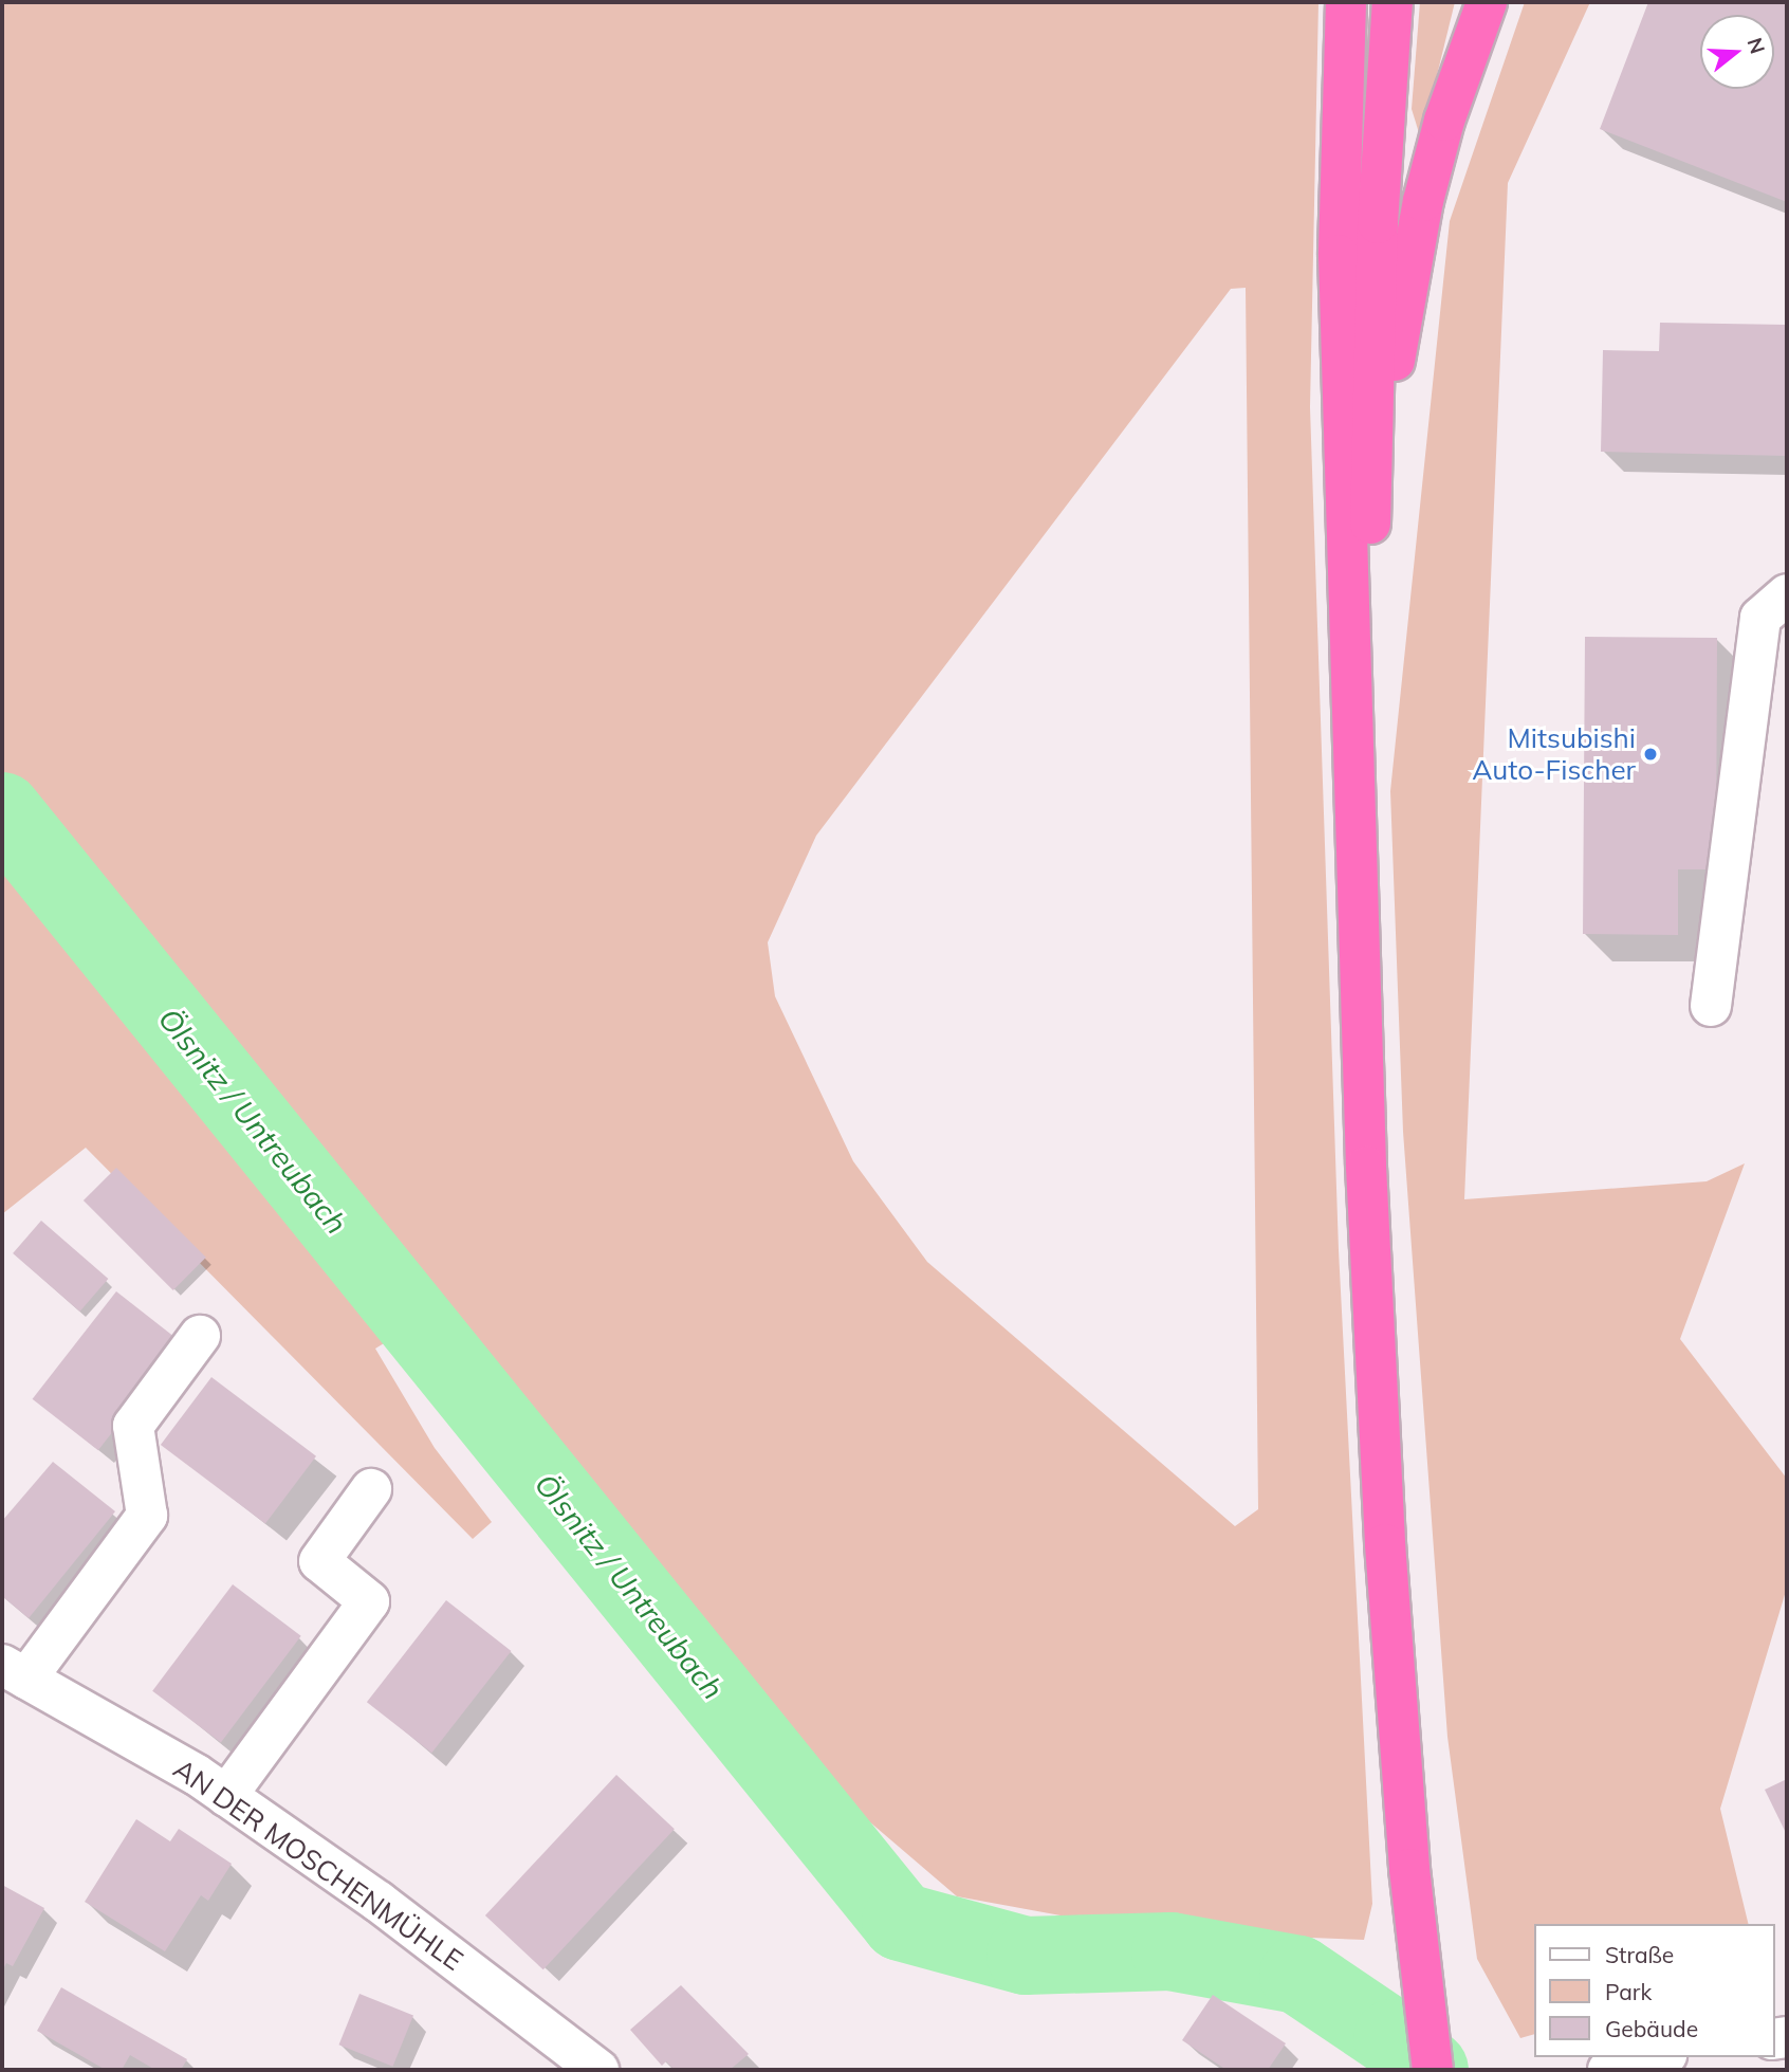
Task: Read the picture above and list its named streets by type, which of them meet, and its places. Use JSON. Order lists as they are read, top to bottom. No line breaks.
{"streets":{"street":["AN DER MOSCHENMÜHLE"]},"water":["Ölsnitz / Untreubach"],"places":["Mitsubishi Auto-Fischer"],"legend":["Straße","Park","Gebäude"],"north":"right"}
